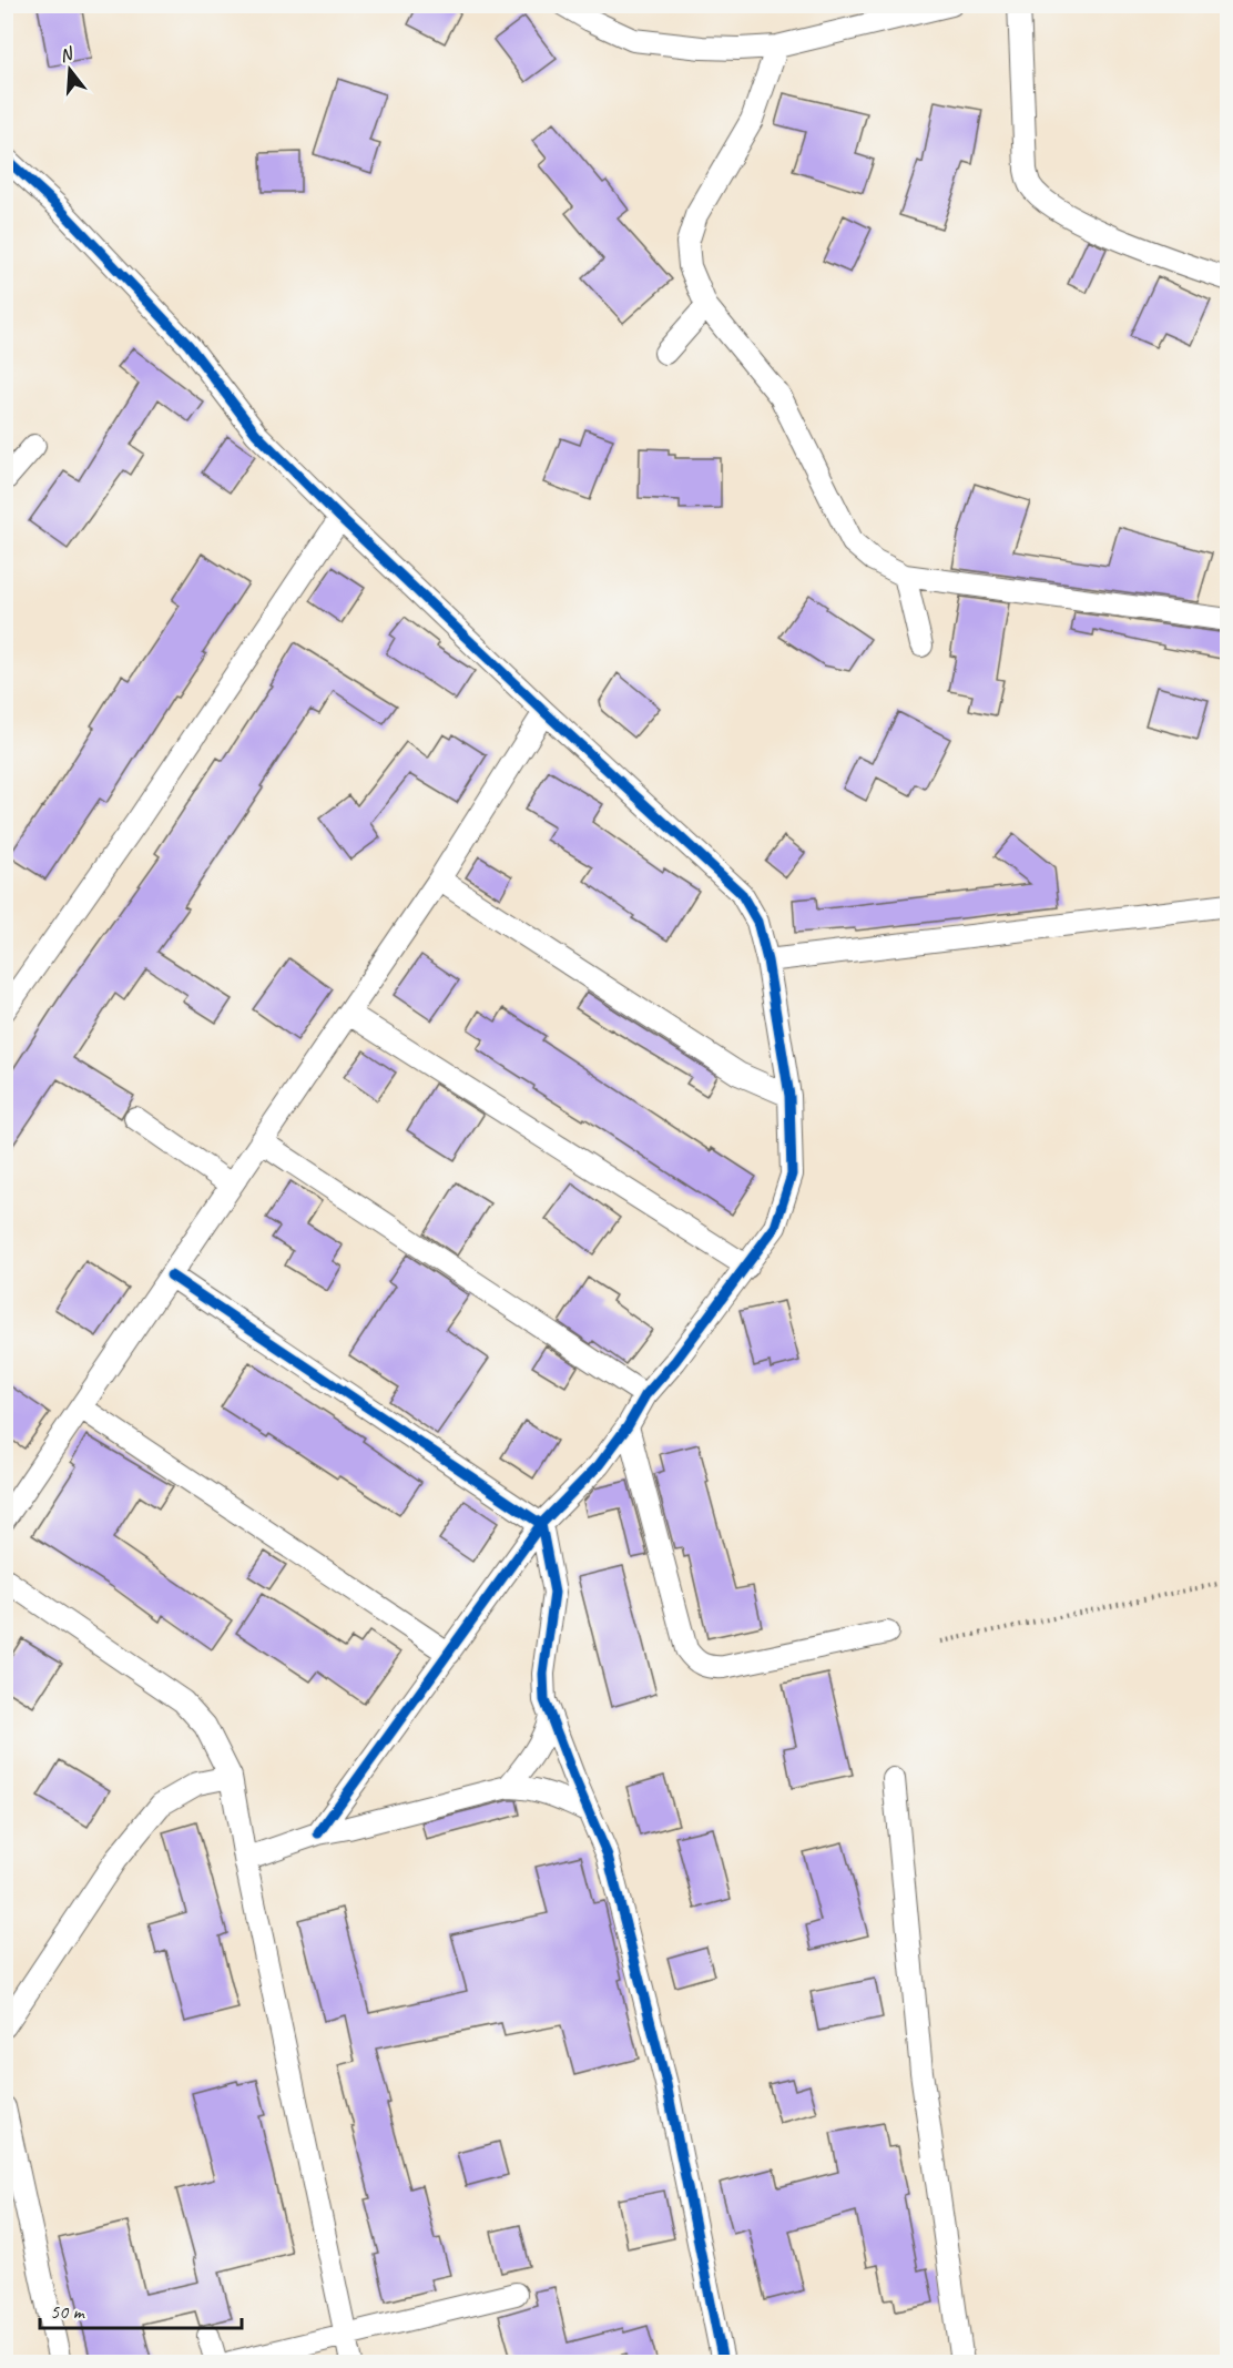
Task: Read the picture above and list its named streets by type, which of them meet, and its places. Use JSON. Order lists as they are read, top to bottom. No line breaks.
{"scale_bar":"50 m","north":"top"}
